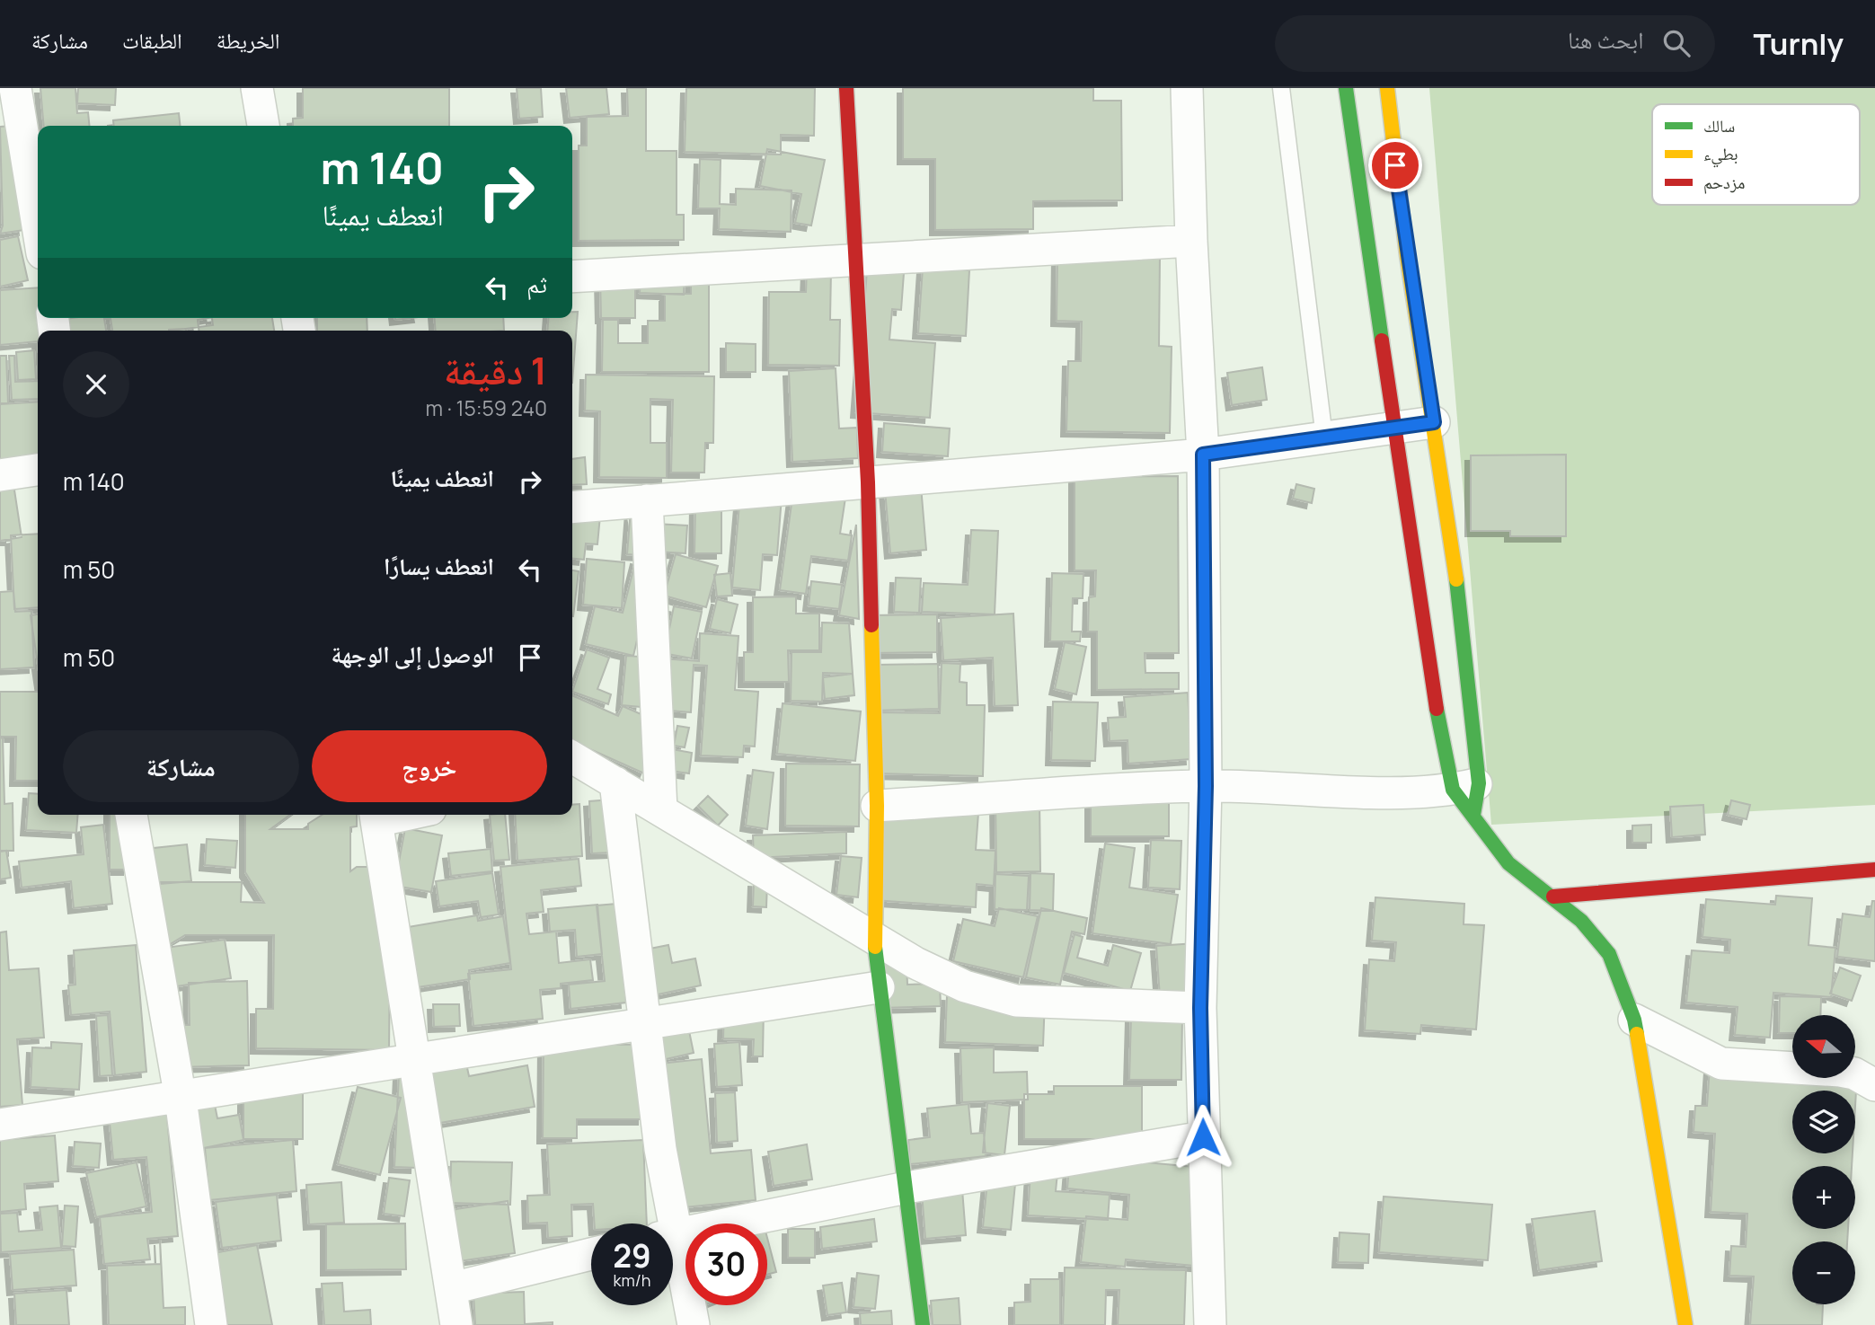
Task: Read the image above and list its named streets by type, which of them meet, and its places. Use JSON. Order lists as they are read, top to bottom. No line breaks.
{"legend":["سالك","بطيء","مزدحم"],"north":"left","page":{"header":"Turnly","search":"ابحث هنا","nav":["الخريطة","الطبقات","مشاركة"],"turn":["140 m","انعطف يمينًا"],"then":"ثم","heading":["1 دقيقة","240 m · 15:59"],"list":[{"name":"انعطف يمينًا","value":"140 m"},{"name":"انعطف يسارًا","value":"50 m"},{"name":"الوصول إلى الوجهة","value":"50 m"}],"buttons":["خروج","مشاركة"],"map_buttons":["+","−"],"speed":"29 km/h","limit":"30"}}
